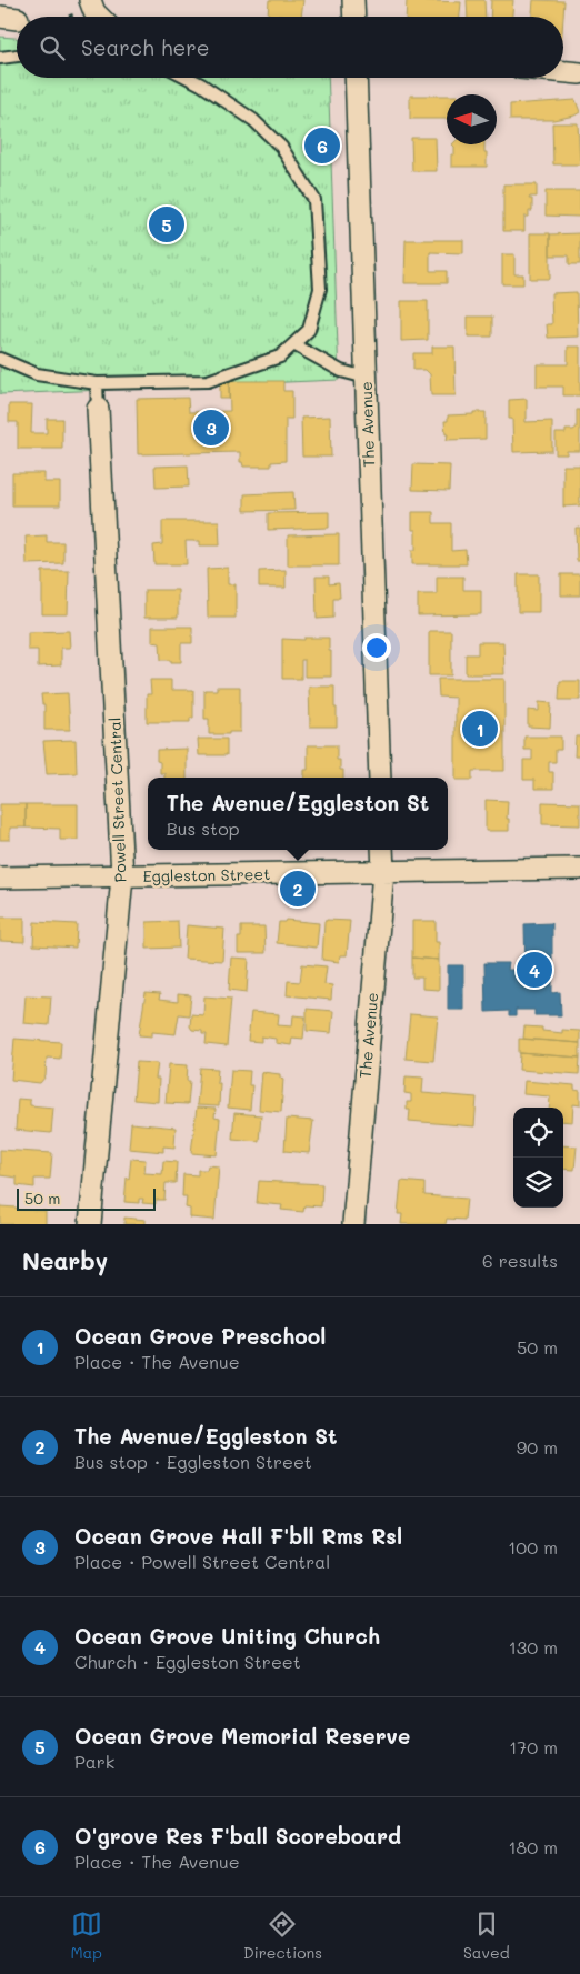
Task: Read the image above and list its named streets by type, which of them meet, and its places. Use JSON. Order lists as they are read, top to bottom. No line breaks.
{"streets":{"street":["The Avenue","Powell Street Central","Eggleston Street"]},"crossings":[["The Avenue","Eggleston Street"],["Powell Street Central","Eggleston Street"]],"scale_bar":"50 m","north":"left","page":{"search":"Search here","pins":["6","5","3","1","2","4"],"popup":["The Avenue/Eggleston St","Bus stop"],"scale":"50 m","heading":["Nearby","6 results"],"list":[{"mark":"1","name":"Ocean Grove Preschool","note":"Place · The Avenue","value":"50 m"},{"mark":"2","name":"The Avenue/Eggleston St","note":"Bus stop · Eggleston Street","value":"90 m"},{"mark":"3","name":"Ocean Grove Hall F'bll Rms Rsl","note":"Place · Powell Street Central","value":"100 m"},{"mark":"4","name":"Ocean Grove Uniting Church","note":"Church · Eggleston Street","value":"130 m"},{"mark":"5","name":"Ocean Grove Memorial Reserve","note":"Park","value":"170 m"},{"mark":"6","name":"O'grove Res F'ball Scoreboard","note":"Place · The Avenue","value":"180 m"}],"nav":["Map","Directions","Saved"]}}
